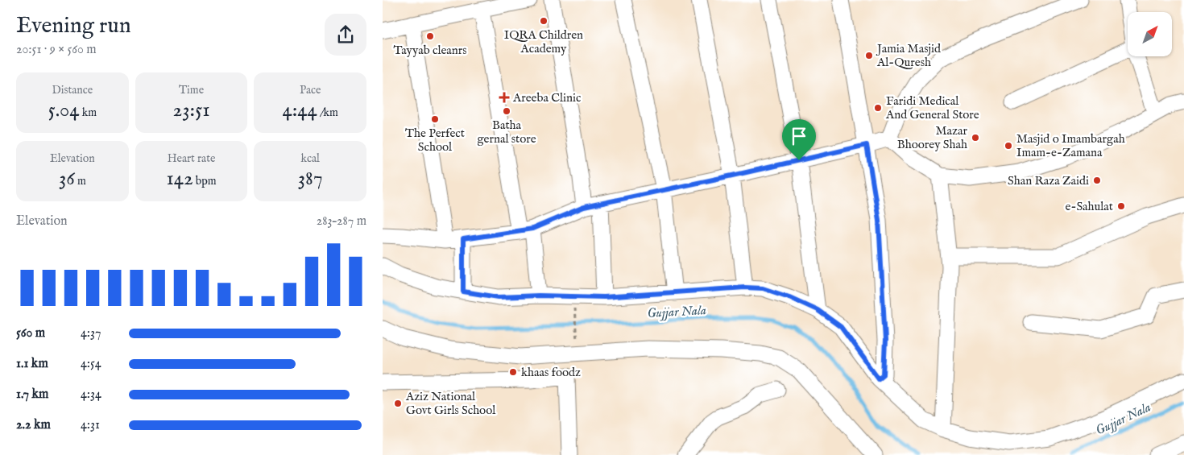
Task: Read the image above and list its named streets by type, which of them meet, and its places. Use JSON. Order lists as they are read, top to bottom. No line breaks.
{"water":["Gujjar Nala"],"places":{"other":["IQRA Children Academy","Tayyab cleanrs","Jamia Masjid Al-Quresh","Faridi Medical And General Store","Batha gernal store","The Perfect School","Mazar Bhoorey Shah","Masjid o Imambargah Imam-e-Zamana","Shan Raza Zaidi","e-Sahulat","khaas foodz","Aziz National Govt Girls School"],"health":["Areeba Clinic"]},"north":"top right","page":{"heading":["Evening run","20:51 · 9 × 560 m"],"stats":[["Distance","5.04 km"],["Time","23:51"],["Pace","4:44 /km"],["Elevation","36 m"],["Heart rate","142 bpm"],["kcal","387"]],"chart":["Elevation","283–287 m"],"list":[{"name":"560 m","note":"4:37"},{"name":"1.1 km","note":"4:54"},{"name":"1.7 km","note":"4:34"},{"name":"2.2 km","note":"4:31"}]}}
